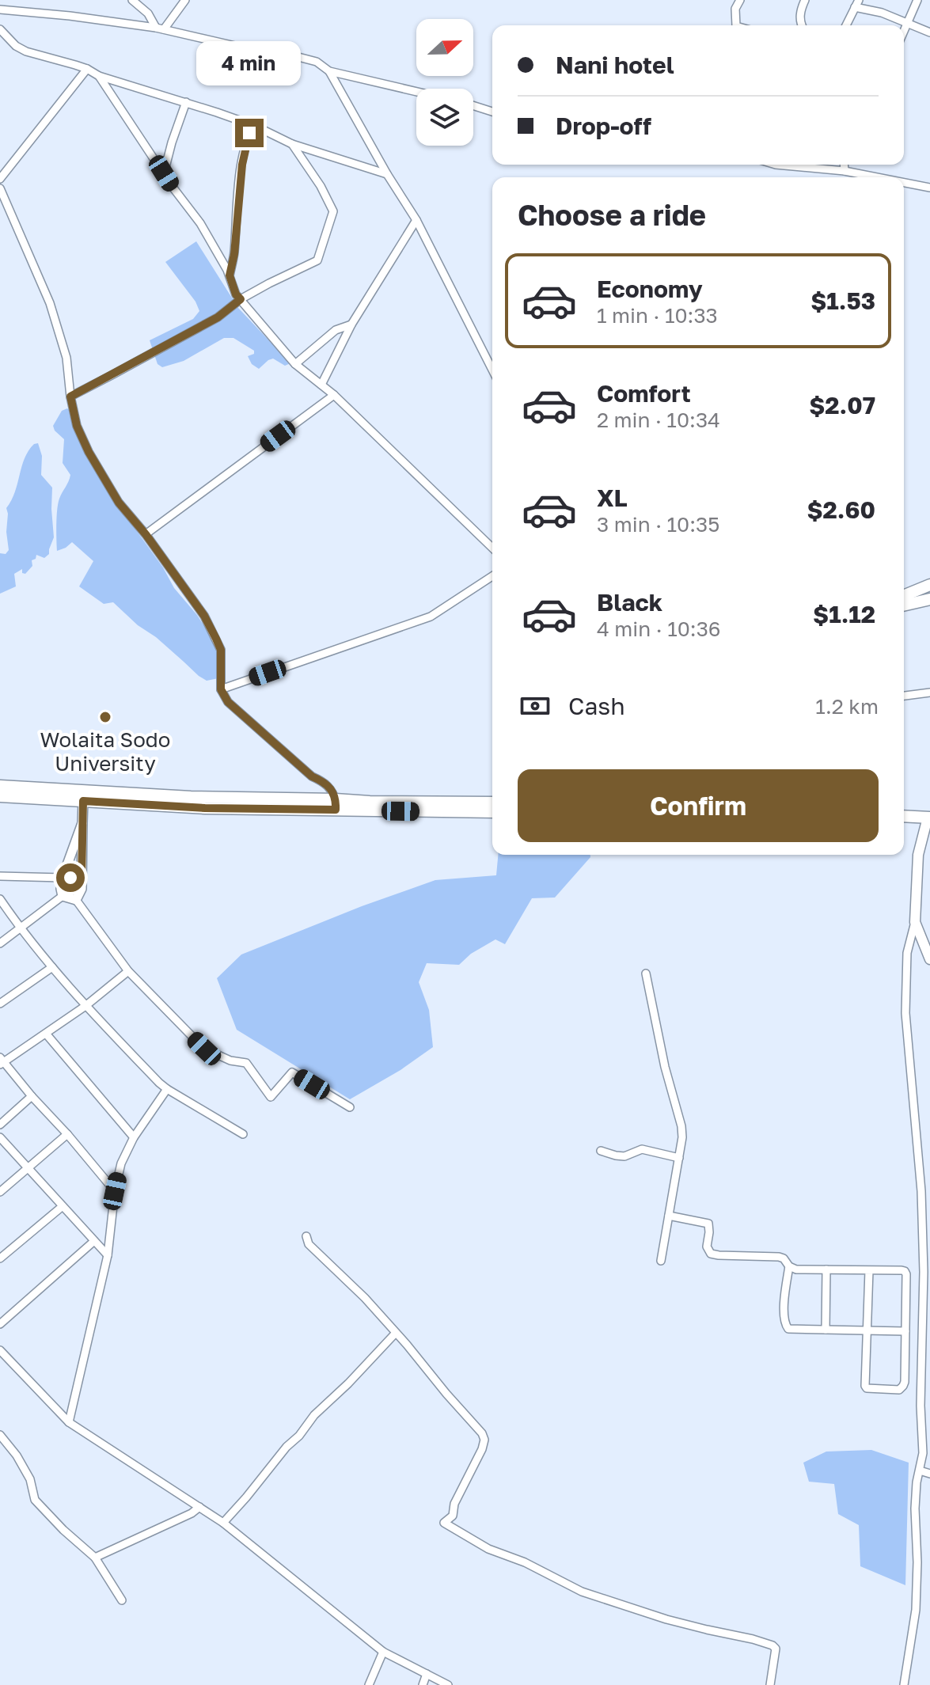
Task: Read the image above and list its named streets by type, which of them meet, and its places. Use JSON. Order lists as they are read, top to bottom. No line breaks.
{"places":["Wolaita Sodo University"],"north":"right","page":{"banner":["Nani hotel","Drop-off"],"bubble":"4 min","heading":"Choose a ride","list":[{"name":"Economy","note":"1 min · 10:33","value":"$1.53"},{"name":"Comfort","note":"2 min · 10:34","value":"$2.07"},{"name":"XL","note":"3 min · 10:35","value":"$2.60"},{"name":"Black","note":"4 min · 10:36","value":"$1.12"}],"pay":["Cash","1.2 km"],"buttons":"Confirm"}}
